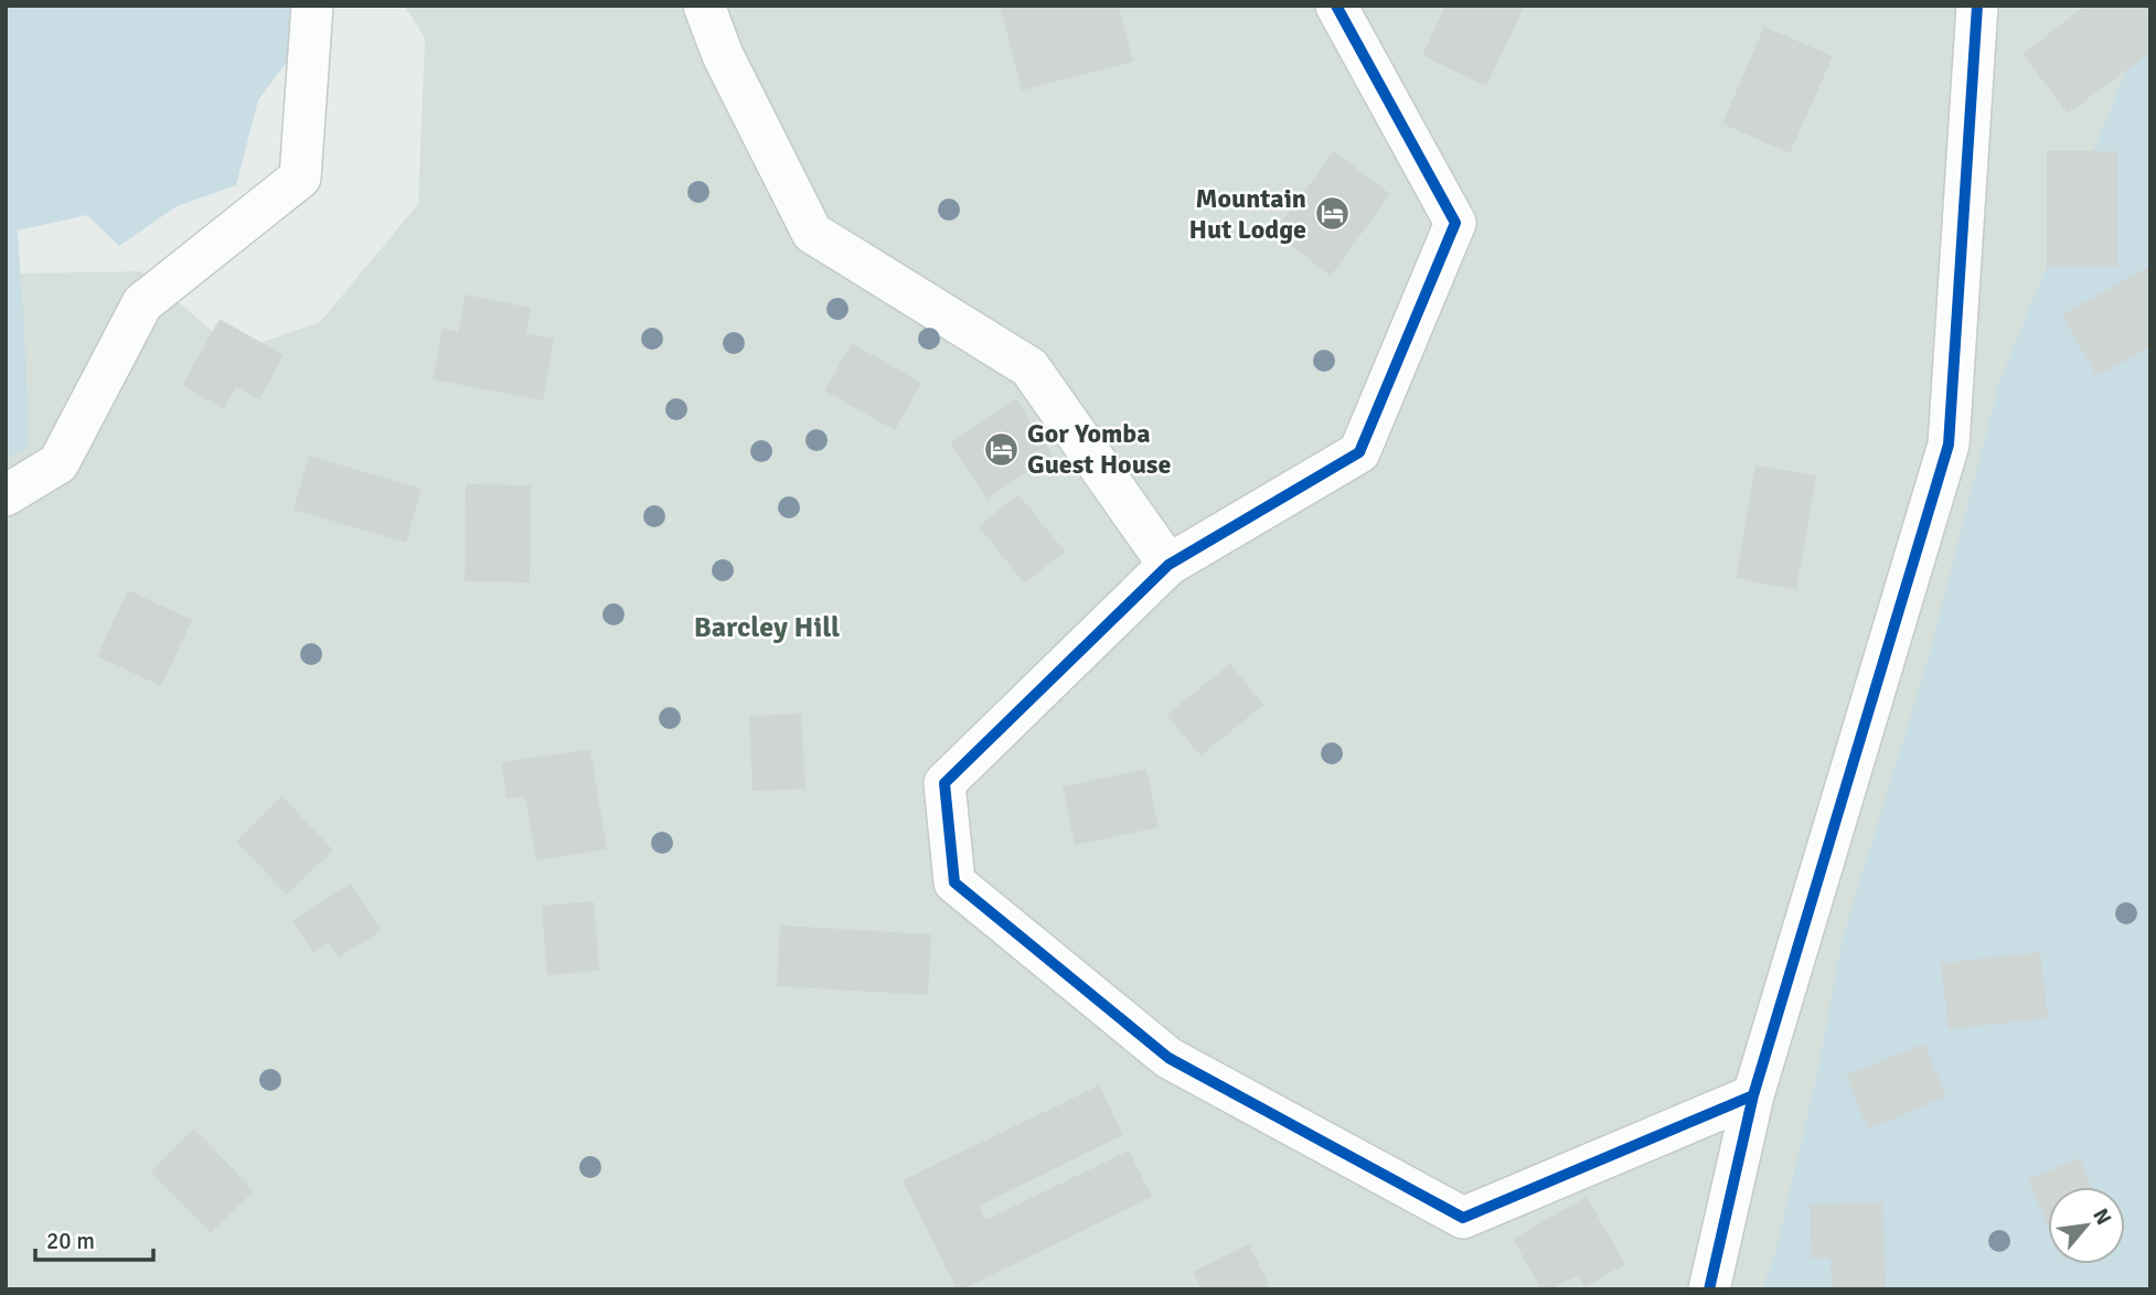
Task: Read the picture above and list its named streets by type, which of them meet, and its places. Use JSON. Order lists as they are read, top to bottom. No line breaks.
{"districts":["Barcley Hill"],"places":{"hotel":["Mountain Hut Lodge","Gor Yomba Guest House"]},"scale_bar":"20 m","north":"top right"}
